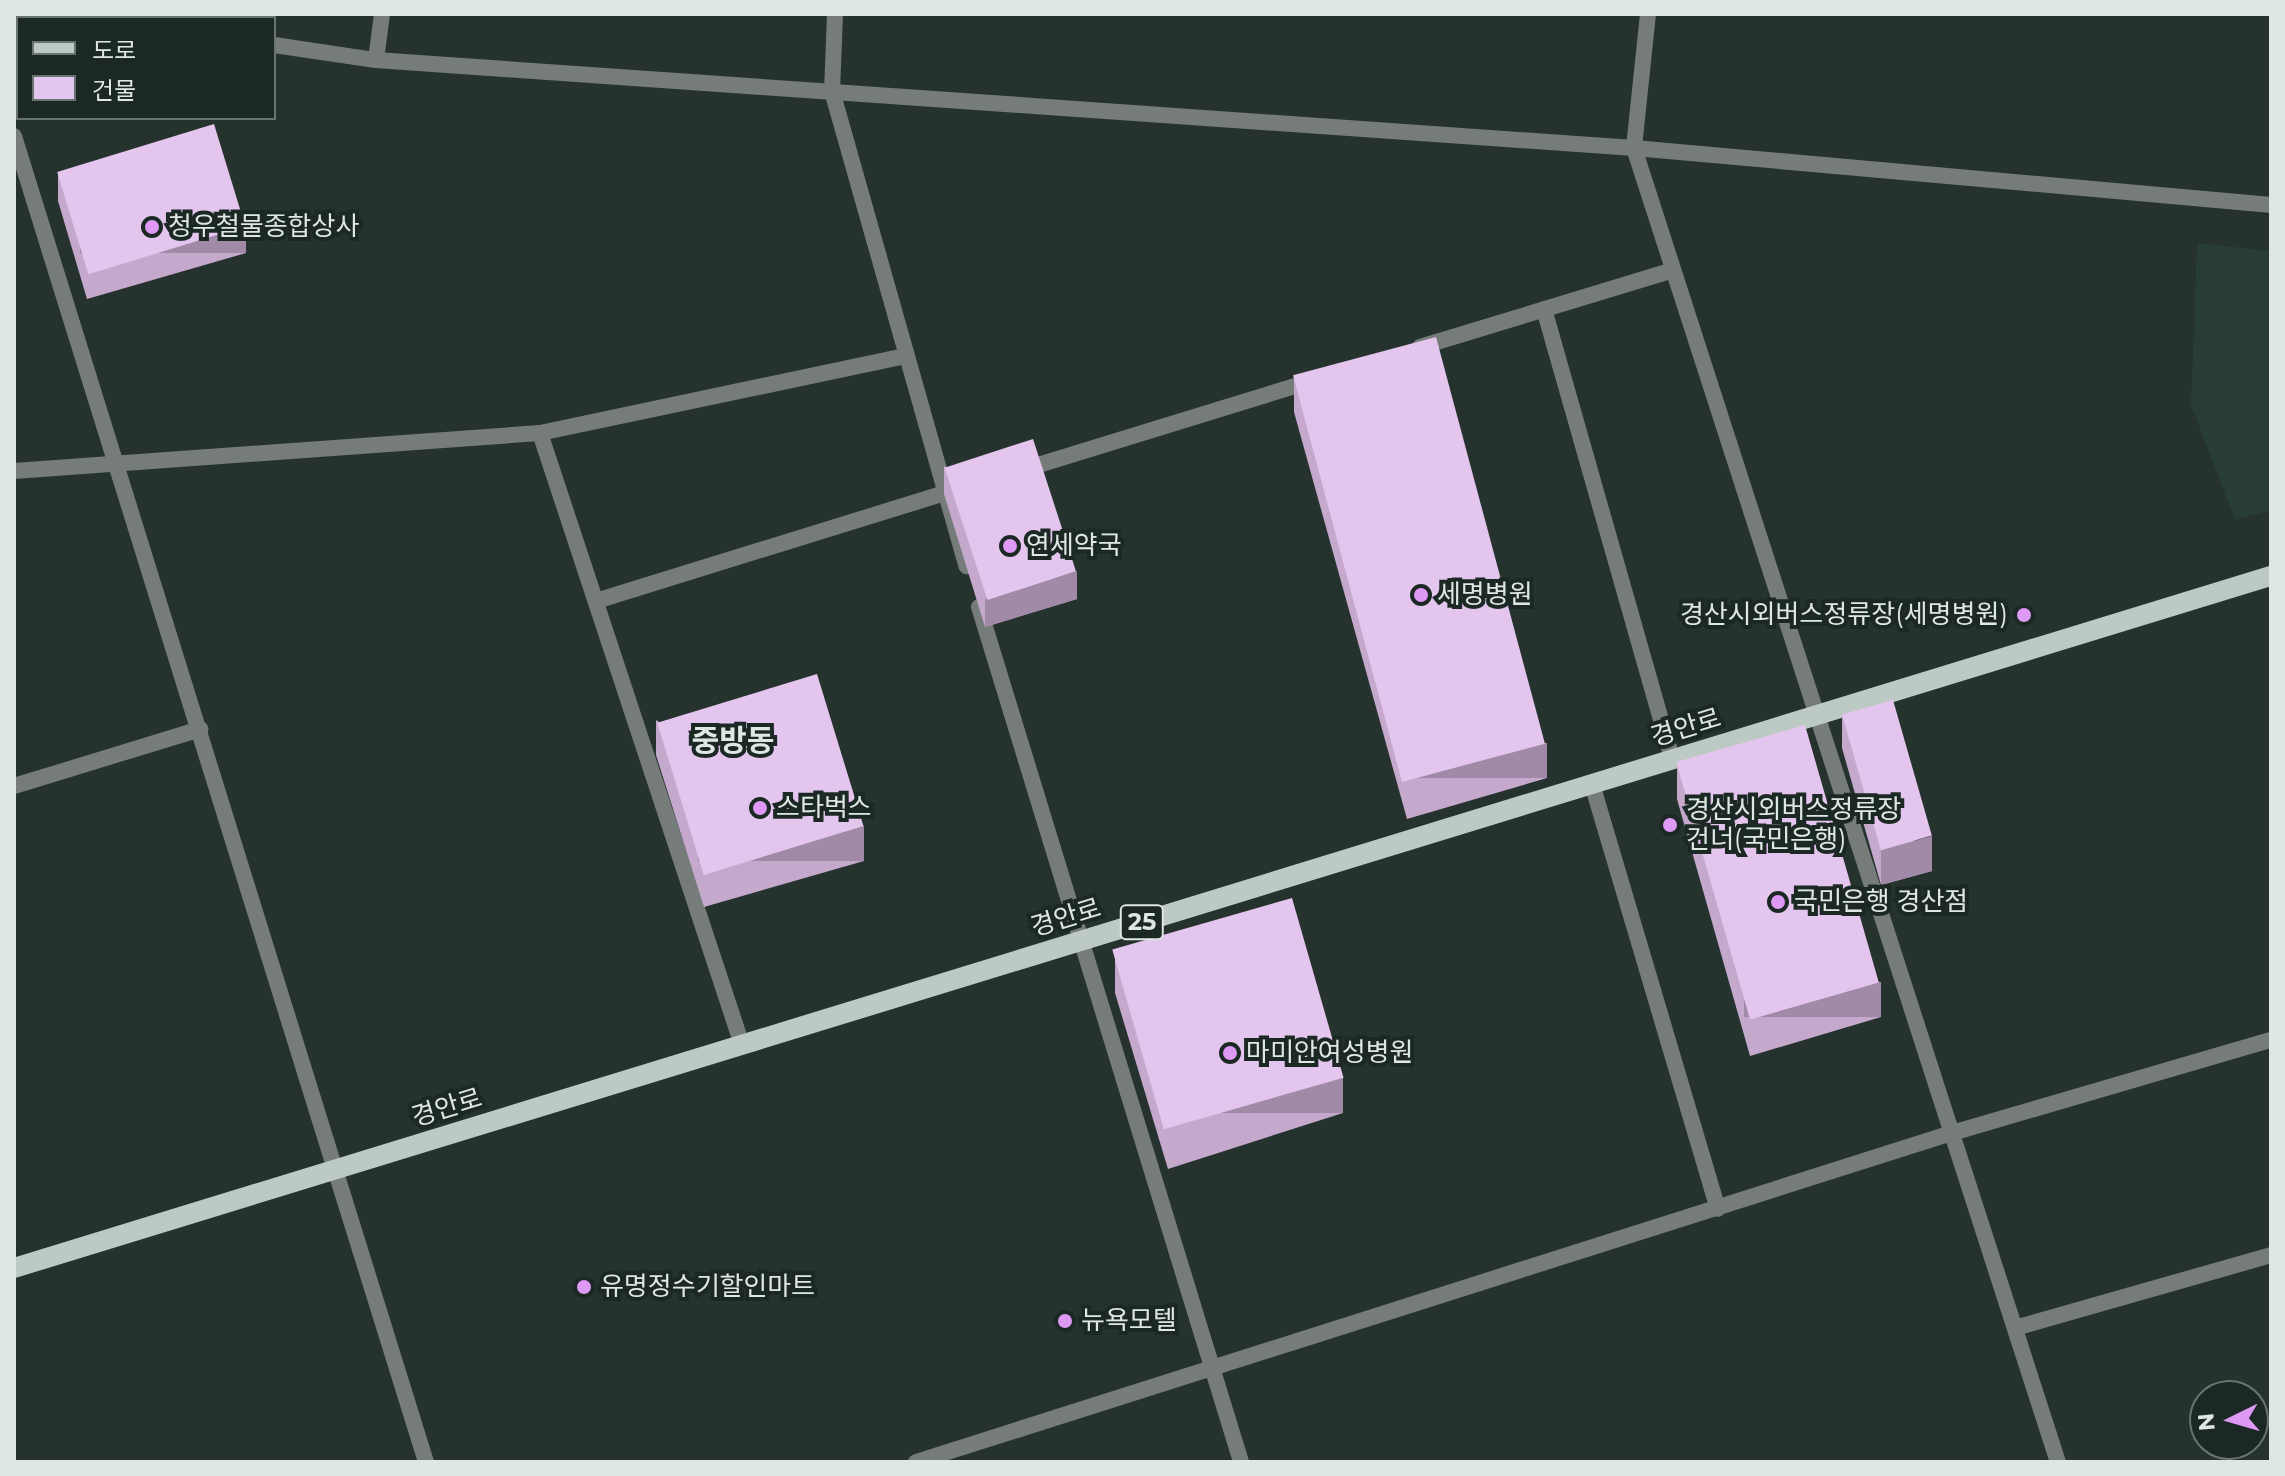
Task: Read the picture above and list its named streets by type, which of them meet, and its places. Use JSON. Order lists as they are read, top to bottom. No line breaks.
{"streets":{"main road":["경안로","25"]},"districts":["중방동"],"places":["청우철물종합상사","연세약국","세명병원","경산시외버스정류장(세명병원)","스타벅스","경산시외버스정류장 건너(국민은행)","국민은행 경산점","마미안여성병원","유명정수기할인마트","뉴욕모텔"],"legend":["도로","건물"],"north":"left"}
